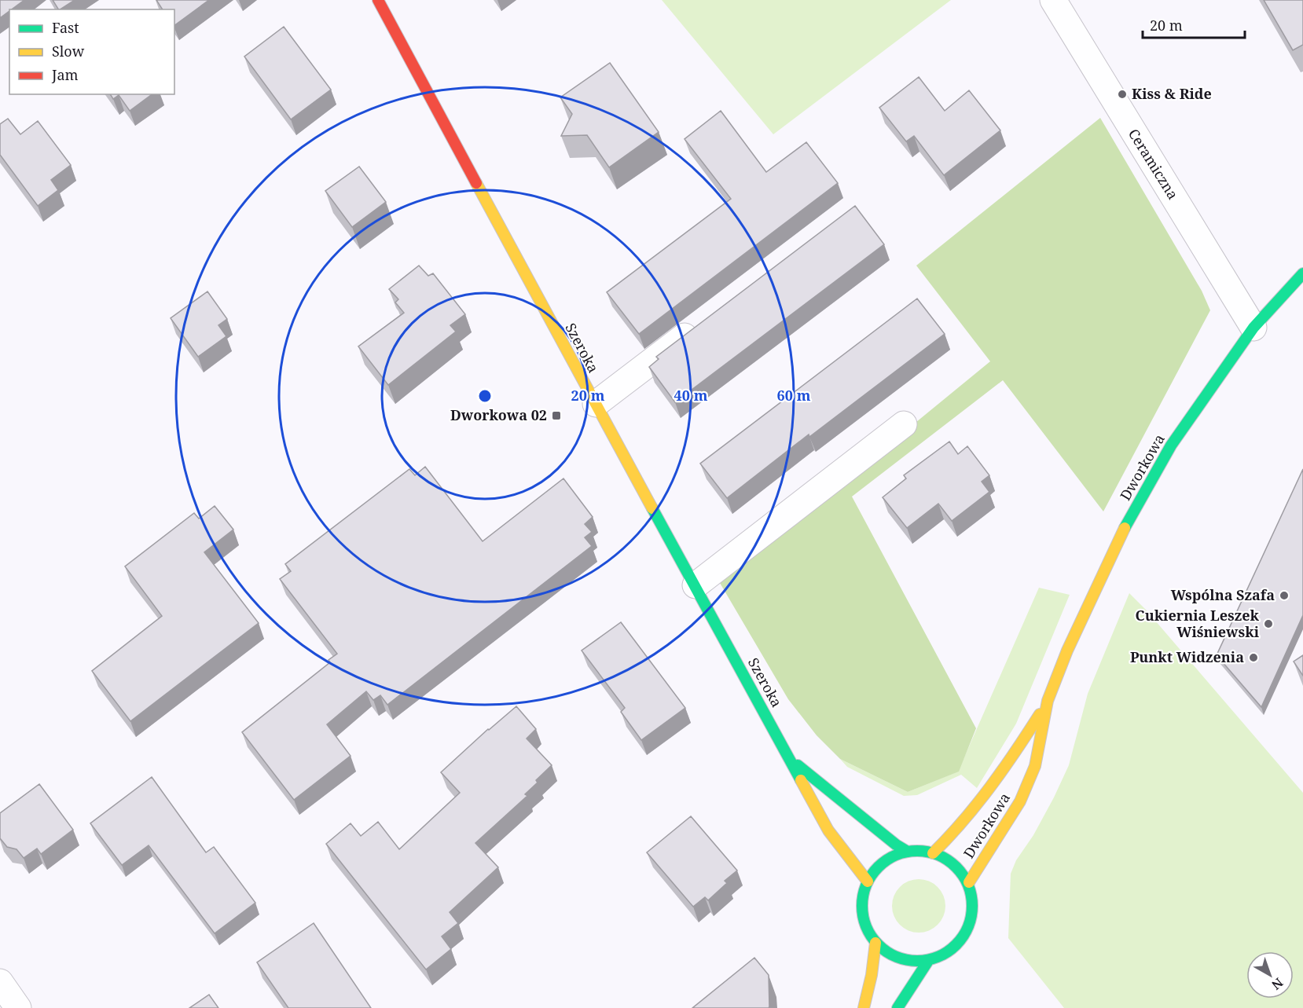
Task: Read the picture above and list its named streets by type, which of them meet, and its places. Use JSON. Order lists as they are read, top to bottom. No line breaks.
{"streets":{"street":["Ceramiczna","Szeroka","Dworkowa"]},"crossings":[["Ceramiczna","Dworkowa"],["Szeroka","Dworkowa"]],"places":{"other":["Kiss & Ride","Wspólna Szafa","Cukiernia Leszek Wiśniewski","Punkt Widzenia"],"transit":["Dworkowa 02"]},"legend":["Fast","Slow","Jam"],"scale_bar":"20 m","north":"bottom right","rings":["20 m","40 m","60 m"]}
